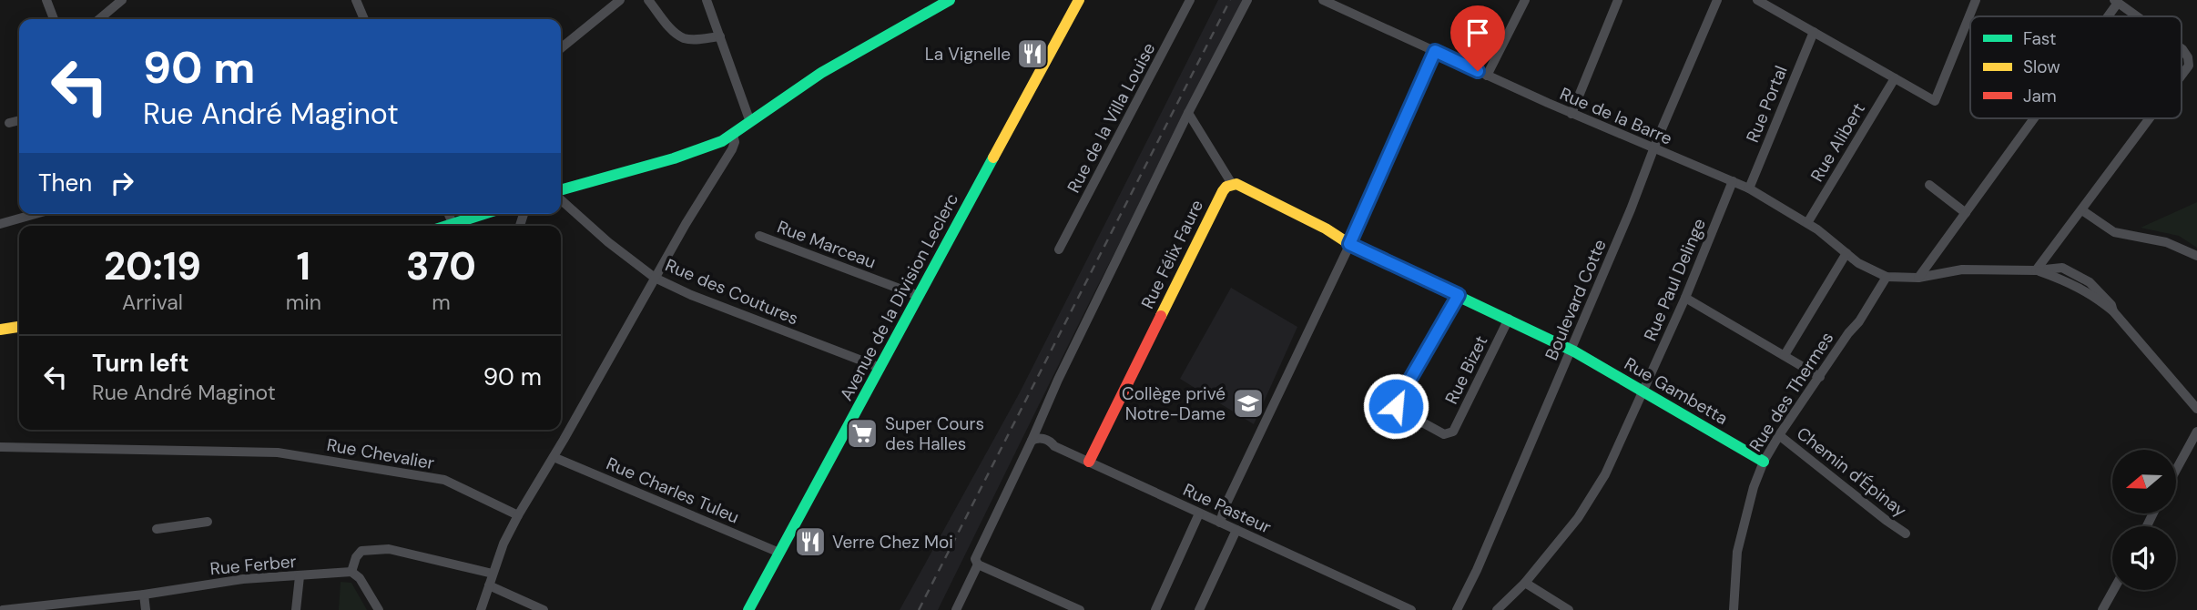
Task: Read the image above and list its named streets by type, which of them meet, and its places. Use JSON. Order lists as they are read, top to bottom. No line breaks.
{"streets":{"street":["Rue Portal","Rue de la Barre","Rue de la Villa Louise","Rue Alibert","Rue Marceau","Rue Félix Faure","Rue Paul Delinge","Rue des Coutures","Avenue de la Division Leclerc","Boulevard Cotte","Rue Bizet","Rue Gambetta","Rue des Thermes","Rue Chevalier","Chemin d'Épinay","Rue Charles Tuleu","Rue Pasteur","Rue Ferber"]},"crossings":[["Rue Portal","Rue de la Barre"],["Rue de la Barre","Rue Alibert"],["Rue de la Barre","Rue Paul Delinge"],["Rue de la Barre","Boulevard Cotte"],["Rue de la Barre","Rue des Thermes"],["Rue Marceau","Avenue de la Division Leclerc"],["Rue Félix Faure","Rue Pasteur"],["Rue Paul Delinge","Rue Gambetta"],["Rue des Coutures","Avenue de la Division Leclerc"],["Avenue de la Division Leclerc","Rue Charles Tuleu"],["Boulevard Cotte","Rue Gambetta"],["Rue Bizet","Rue Gambetta"],["Rue Gambetta","Rue des Thermes"],["Rue des Thermes","Chemin d'Épinay"]],"places":{"restaurant":["La Vignelle","Verre Chez Moi"],"school or university":["Collège privé Notre-Dame"],"supermarket":["Super Cours des Halles"]},"legend":["Fast","Slow","Jam"],"north":"left","page":{"turn":["90 m","Rue André Maginot"],"then":"Then","eta":["20:19","Arrival","1","min","370","m"],"list":[{"name":"Turn left","note":"Rue André Maginot","value":"90 m"}]}}
